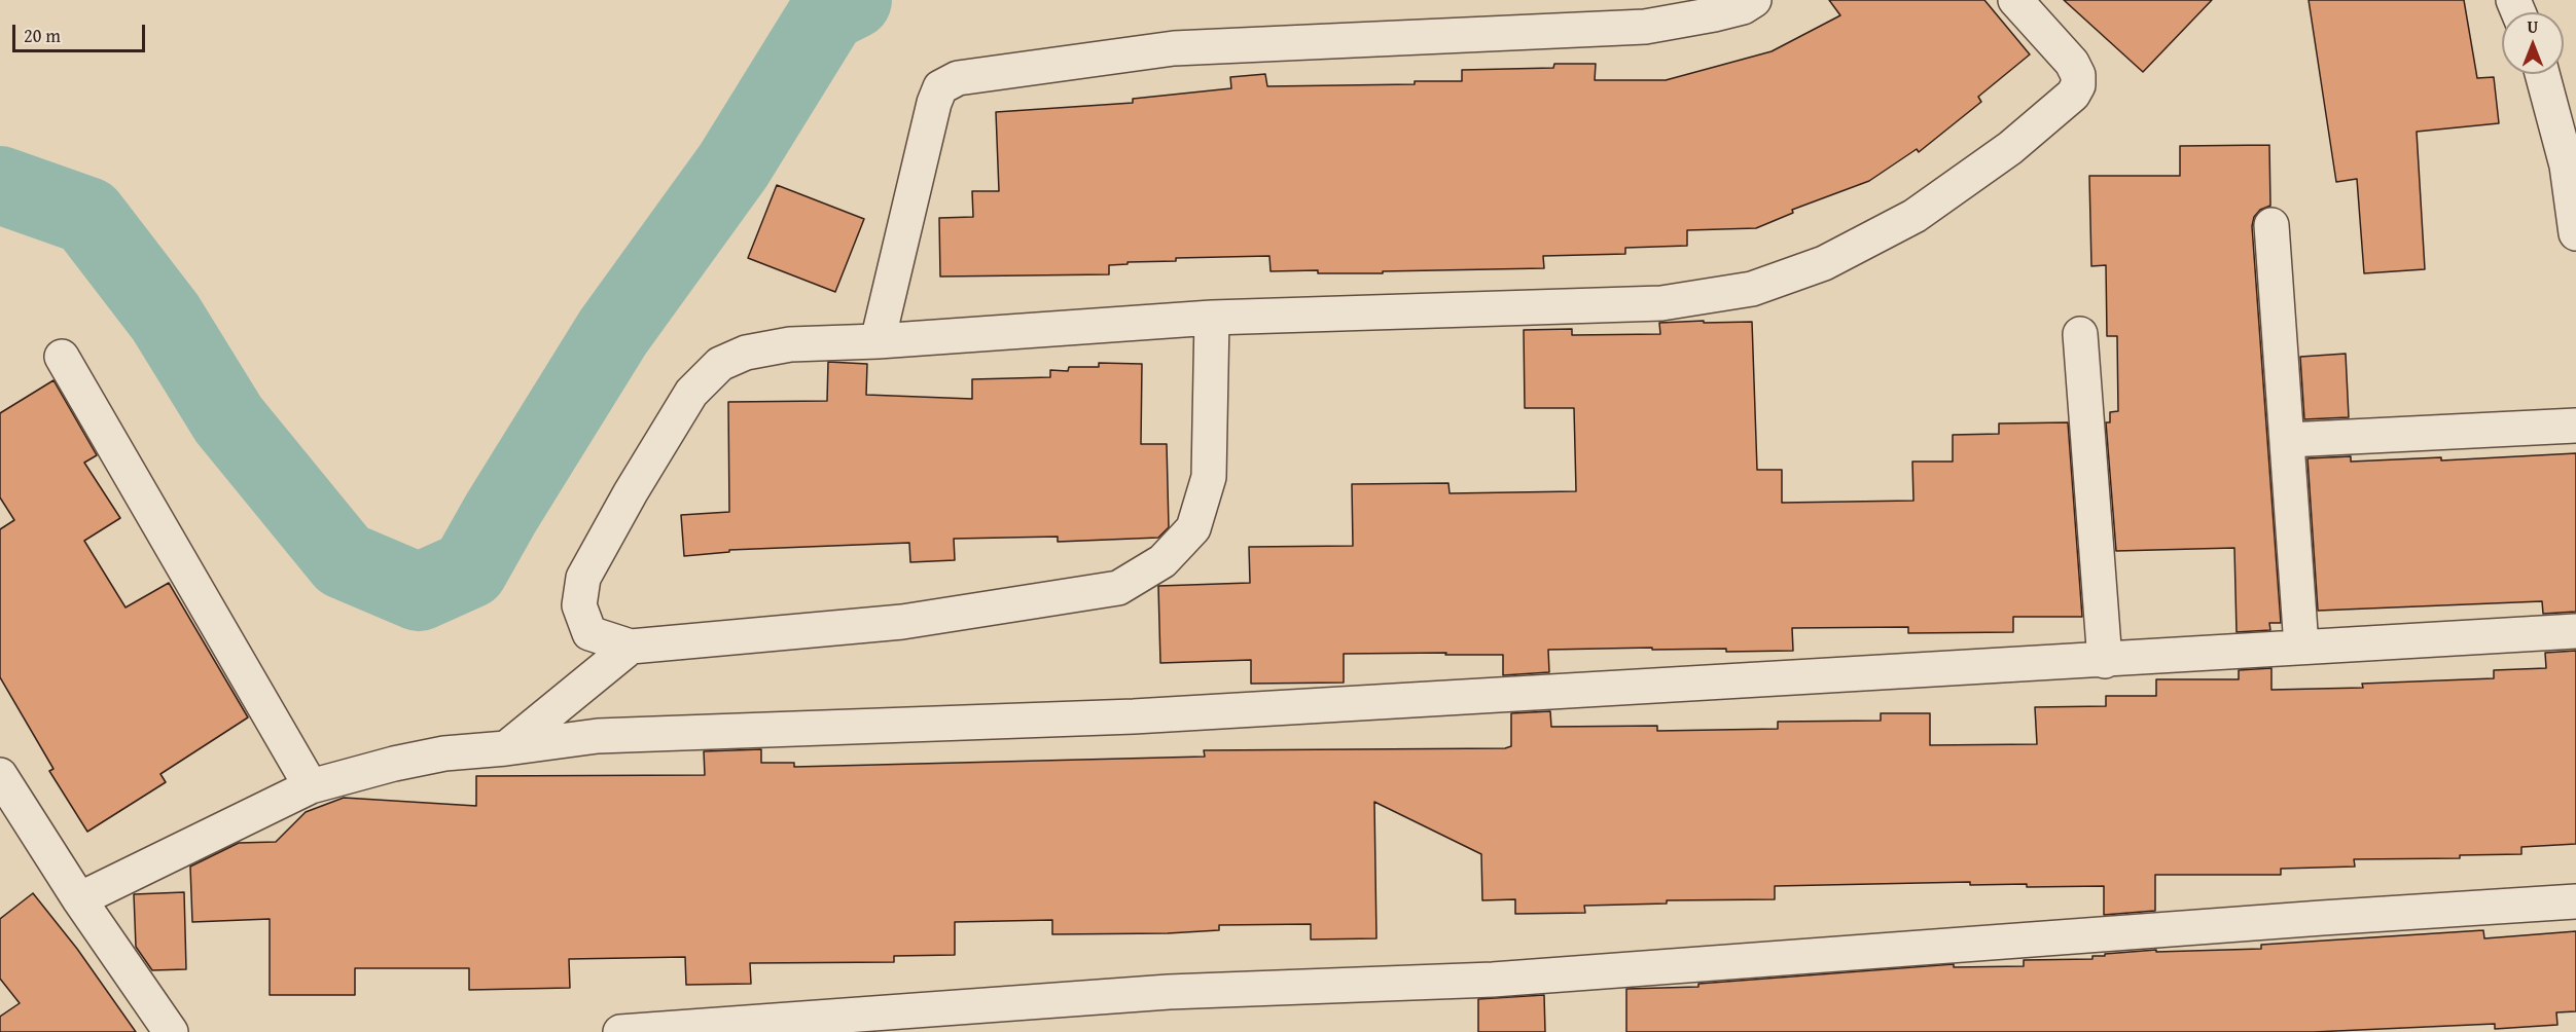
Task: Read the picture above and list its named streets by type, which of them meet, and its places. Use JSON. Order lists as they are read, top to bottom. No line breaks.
{"scale_bar":"20 m","north":"top"}
